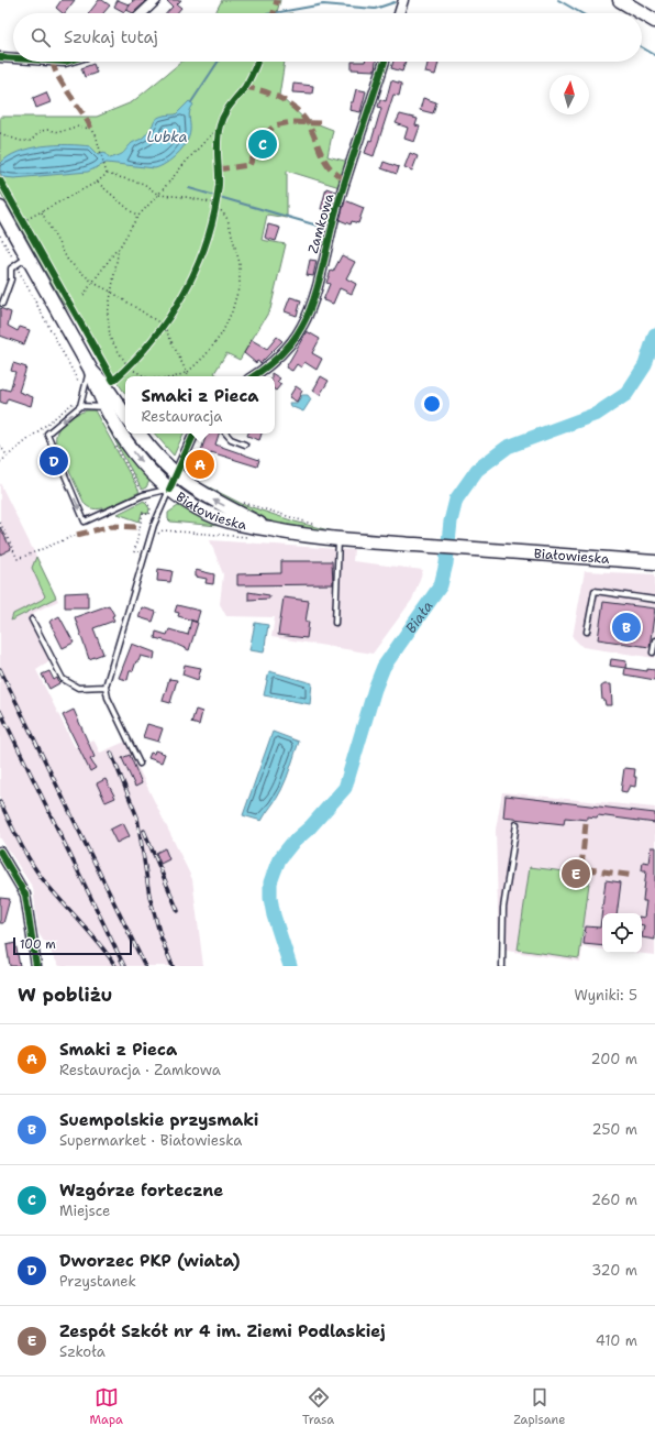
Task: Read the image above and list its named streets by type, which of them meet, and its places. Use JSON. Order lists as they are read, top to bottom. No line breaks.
{"streets":{"main road":["Białowieska"],"street":["Zamkowa"]},"water":["Lubka","Biała"],"scale_bar":"100 m","north":"top","page":{"search":"Szukaj tutaj","pins":["C","D","A","B","E"],"popup":["Smaki z Pieca","Restauracja"],"scale":"100 m","heading":["W pobliżu","Wyniki: 5"],"list":[{"mark":"A","name":"Smaki z Pieca","note":"Restauracja · Zamkowa","value":"200 m"},{"mark":"B","name":"Suempolskie przysmaki","note":"Supermarket · Białowieska","value":"250 m"},{"mark":"C","name":"Wzgórze forteczne","note":"Miejsce","value":"260 m"},{"mark":"D","name":"Dworzec PKP (wiata)","note":"Przystanek","value":"320 m"},{"mark":"E","name":"Zespół Szkół nr 4 im. Ziemi Podlaskiej","note":"Szkoła","value":"410 m"}],"nav":["Mapa","Trasa","Zapisane"]}}
